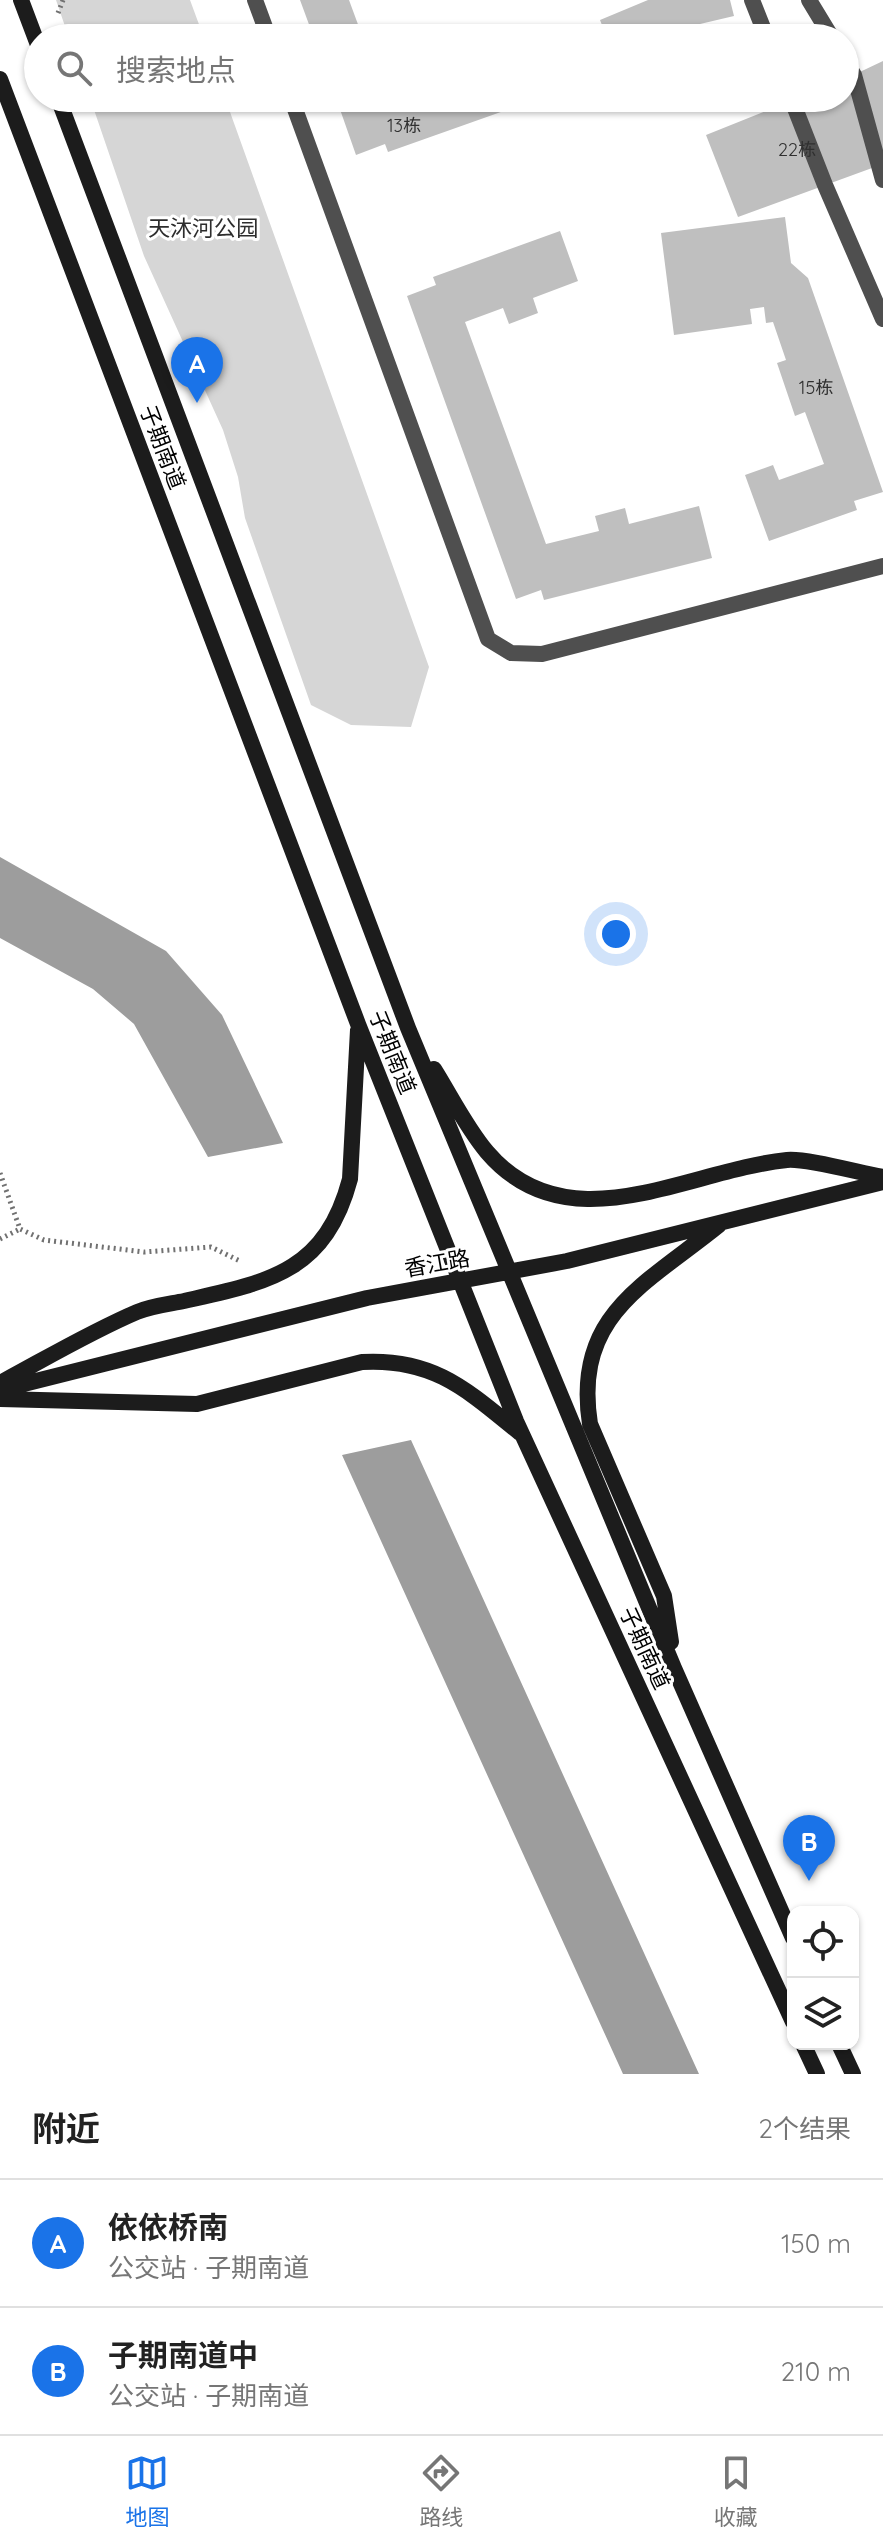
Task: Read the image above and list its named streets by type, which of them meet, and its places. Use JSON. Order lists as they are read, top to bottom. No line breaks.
{"streets":{"street":["子期南道","香江路"]},"crossings":[["子期南道","香江路"]],"parks":["天沐河公园"],"house_numbers":["13栋","22栋","15栋"],"page":{"search":"搜索地点","pins":["A","B"],"heading":["附近","2个结果"],"list":[{"mark":"A","name":"依依桥南","note":"公交站 · 子期南道","value":"150 m"},{"mark":"B","name":"子期南道中","note":"公交站 · 子期南道","value":"210 m"}],"nav":["地图","路线","收藏"]}}
